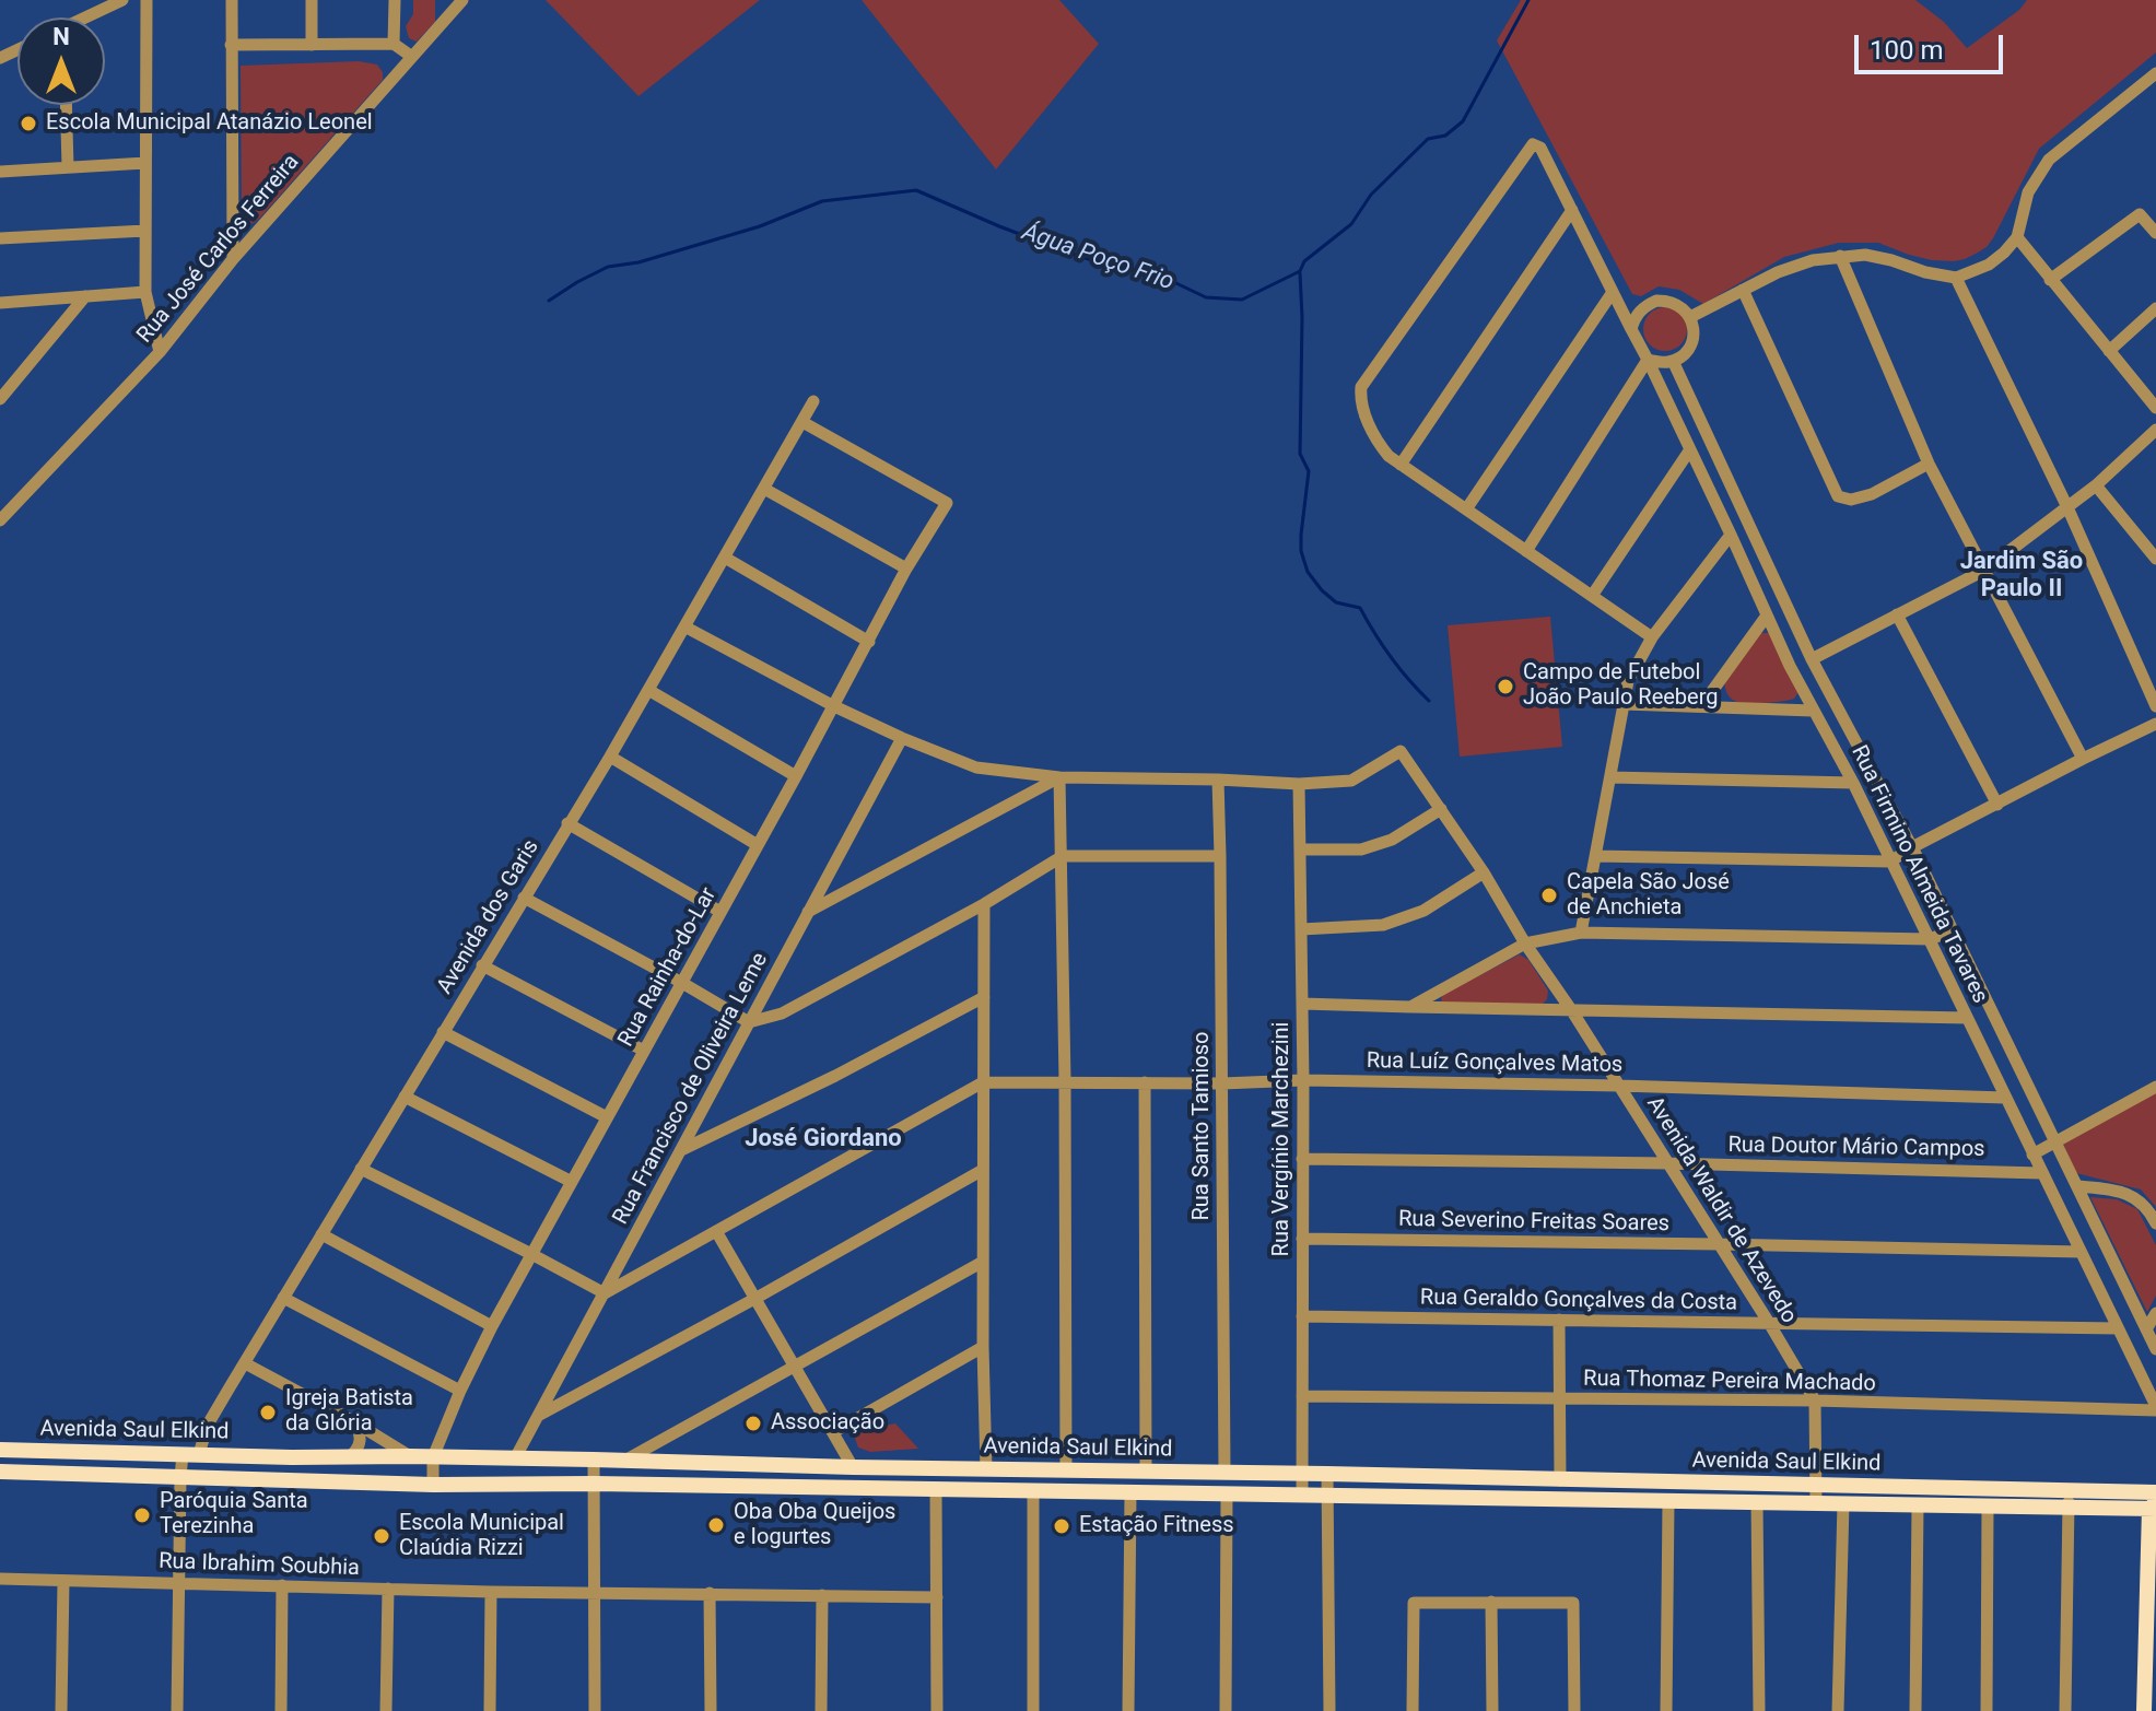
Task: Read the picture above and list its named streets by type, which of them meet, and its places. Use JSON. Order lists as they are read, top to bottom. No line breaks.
{"streets":{"main road":["Avenida Saul Elkind"],"street":["Rua José Carlos Ferreira","Rua Firmino Almeida Tavares","Avenida dos Garis","Rua Rainha-do-Lar","Rua Luíz Gonçalves Matos","Rua Francisco de Oliveira Leme","Rua Santo Tamioso","Rua Vergínio Marchezini","Rua Doutor Mário Campos","Avenida Waldir de Azevedo","Rua Severino Freitas Soares","Rua Geraldo Gonçalves da Costa","Rua Thomaz Pereira Machado","Rua Ibrahim Soubhia"]},"crossings":[["Rua Firmino Almeida Tavares","Rua Luíz Gonçalves Matos"],["Rua Firmino Almeida Tavares","Rua Doutor Mário Campos"],["Rua Firmino Almeida Tavares","Rua Severino Freitas Soares"],["Rua Firmino Almeida Tavares","Rua Geraldo Gonçalves da Costa"],["Rua Firmino Almeida Tavares","Rua Thomaz Pereira Machado"],["Avenida dos Garis","Rua Rainha-do-Lar"],["Avenida dos Garis","Avenida Saul Elkind"],["Avenida dos Garis","Rua Ibrahim Soubhia"],["Rua Rainha-do-Lar","Avenida Saul Elkind"],["Rua Luíz Gonçalves Matos","Rua Santo Tamioso"],["Rua Luíz Gonçalves Matos","Rua Vergínio Marchezini"],["Rua Luíz Gonçalves Matos","Avenida Waldir de Azevedo"],["Rua Francisco de Oliveira Leme","Avenida Saul Elkind"],["Rua Santo Tamioso","Avenida Saul Elkind"],["Rua Vergínio Marchezini","Rua Doutor Mário Campos"],["Rua Vergínio Marchezini","Avenida Waldir de Azevedo"],["Rua Vergínio Marchezini","Rua Severino Freitas Soares"],["Rua Vergínio Marchezini","Rua Geraldo Gonçalves da Costa"],["Rua Vergínio Marchezini","Rua Thomaz Pereira Machado"],["Rua Vergínio Marchezini","Avenida Saul Elkind"],["Rua Doutor Mário Campos","Avenida Waldir de Azevedo"],["Avenida Waldir de Azevedo","Rua Severino Freitas Soares"],["Avenida Waldir de Azevedo","Rua Geraldo Gonçalves da Costa"],["Avenida Waldir de Azevedo","Rua Thomaz Pereira Machado"]],"districts":["Jardim São Paulo II","José Giordano"],"water":["Água Poço Frio"],"places":["Escola Municipal Atanázio Leonel","Campo de Futebol João Paulo Reeberg","Capela São José de Anchieta","Igreja Batista da Glória","Associação","Paróquia Santa Terezinha","Oba Oba Queijos e Iogurtes","Estação Fitness","Escola Municipal Claúdia Rizzi"],"scale_bar":"100 m","north":"top"}
